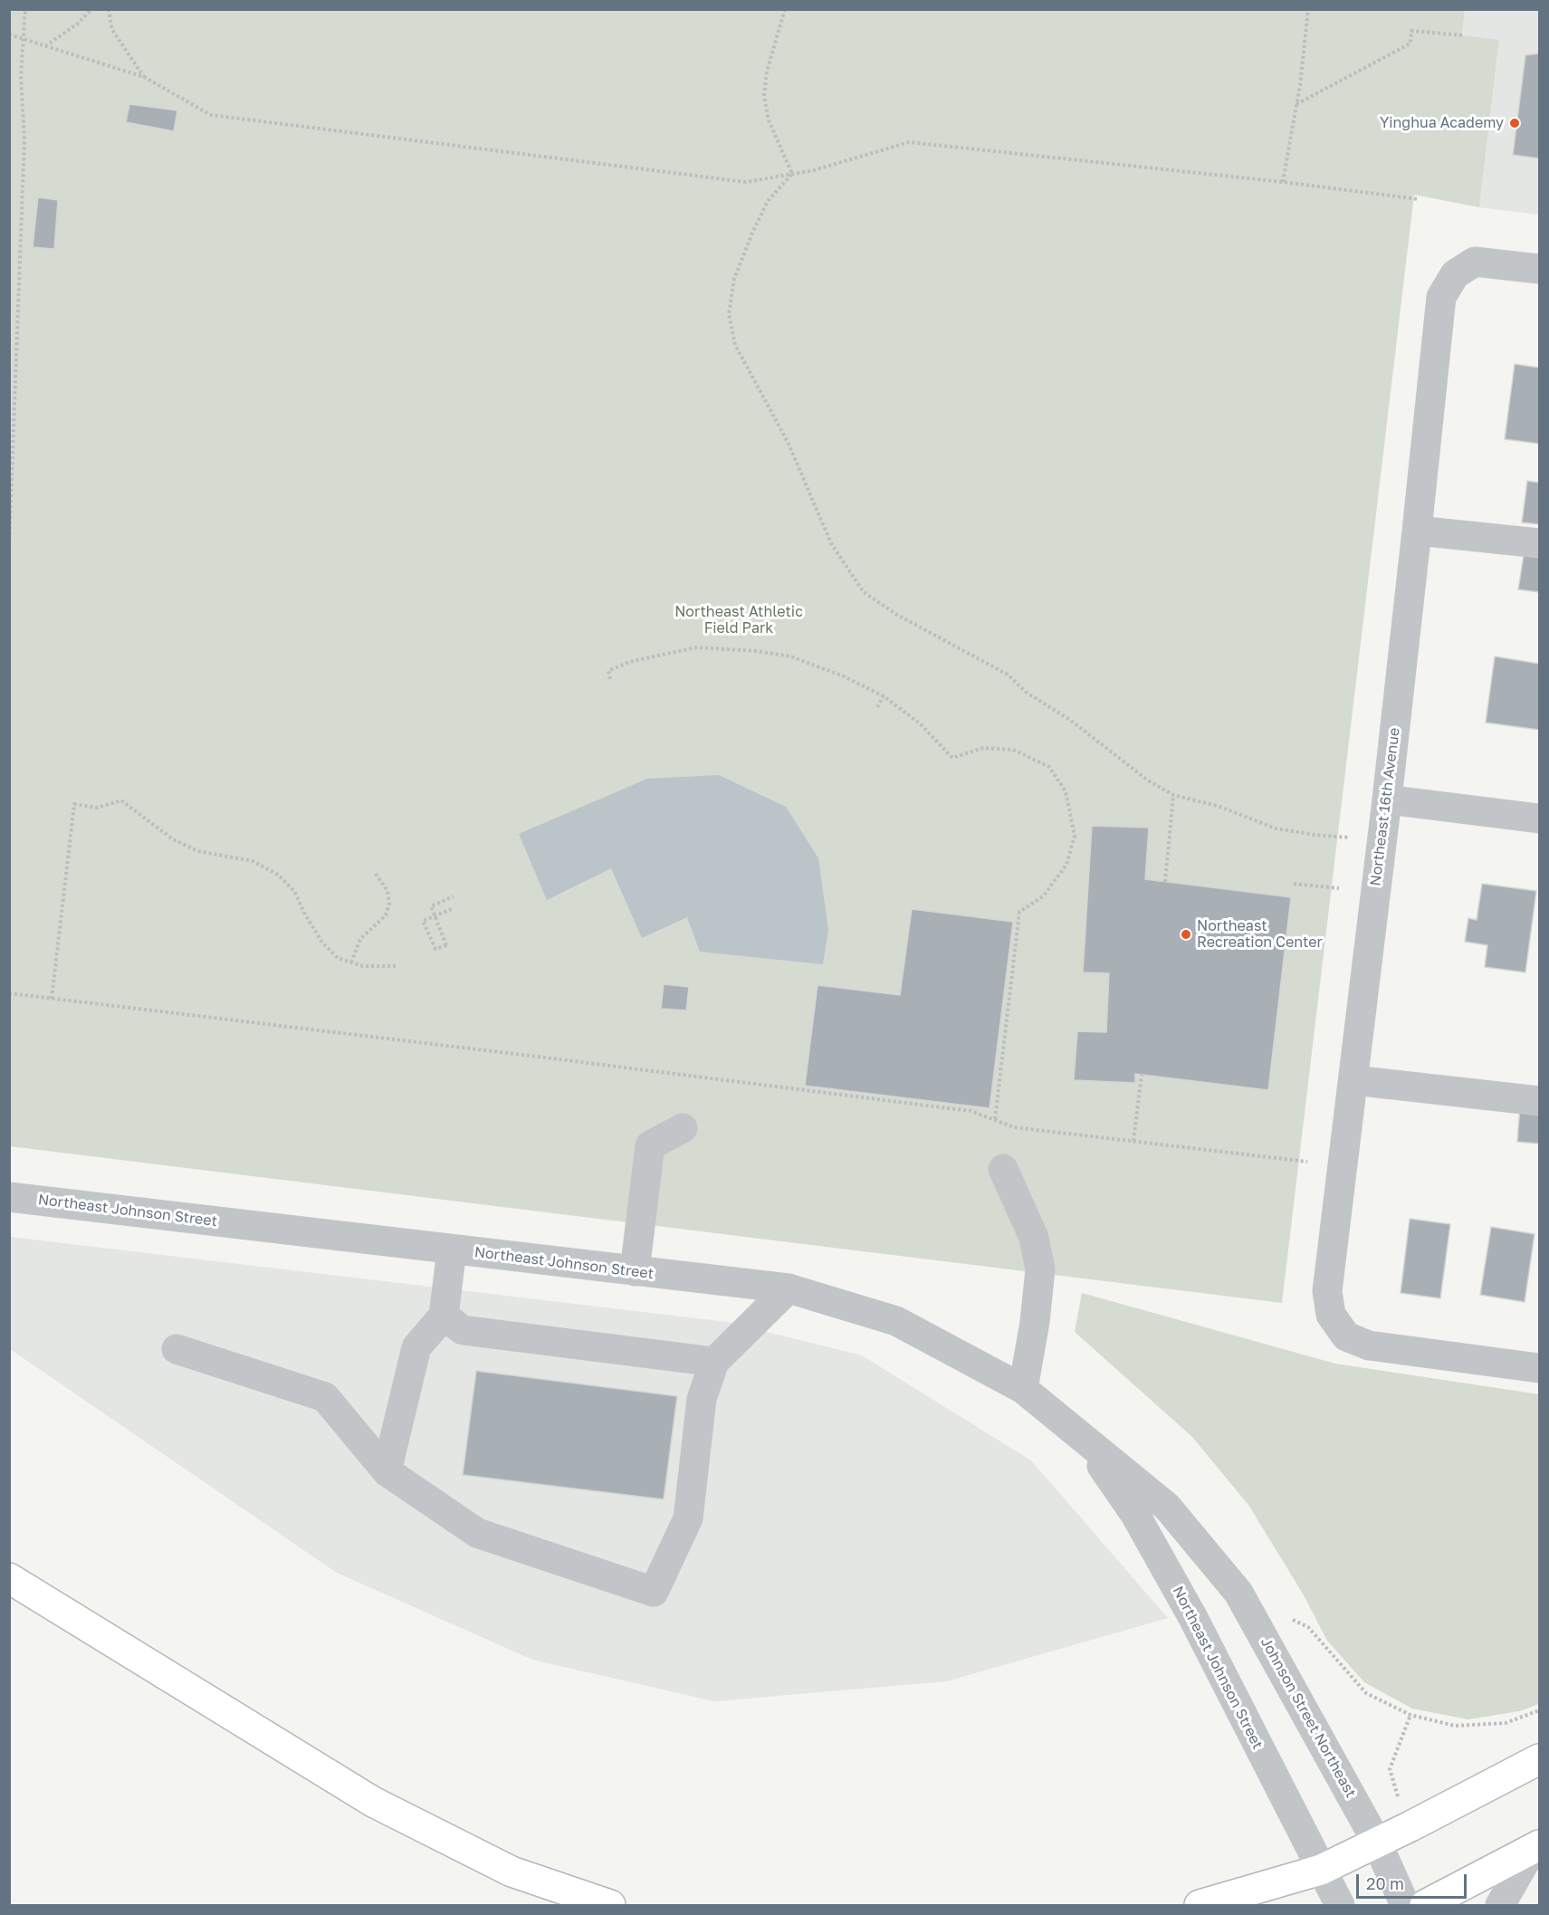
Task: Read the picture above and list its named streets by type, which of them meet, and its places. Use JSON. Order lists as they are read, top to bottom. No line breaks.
{"streets":{"street":["Northeast 16th Avenue","Northeast Johnson Street","Johnson Street Northeast"]},"crossings":[["Northeast Johnson Street","Johnson Street Northeast"]],"parks":["Northeast Athletic Field Park"],"places":["Yinghua Academy","Northeast Recreation Center"],"scale_bar":"20 m"}
